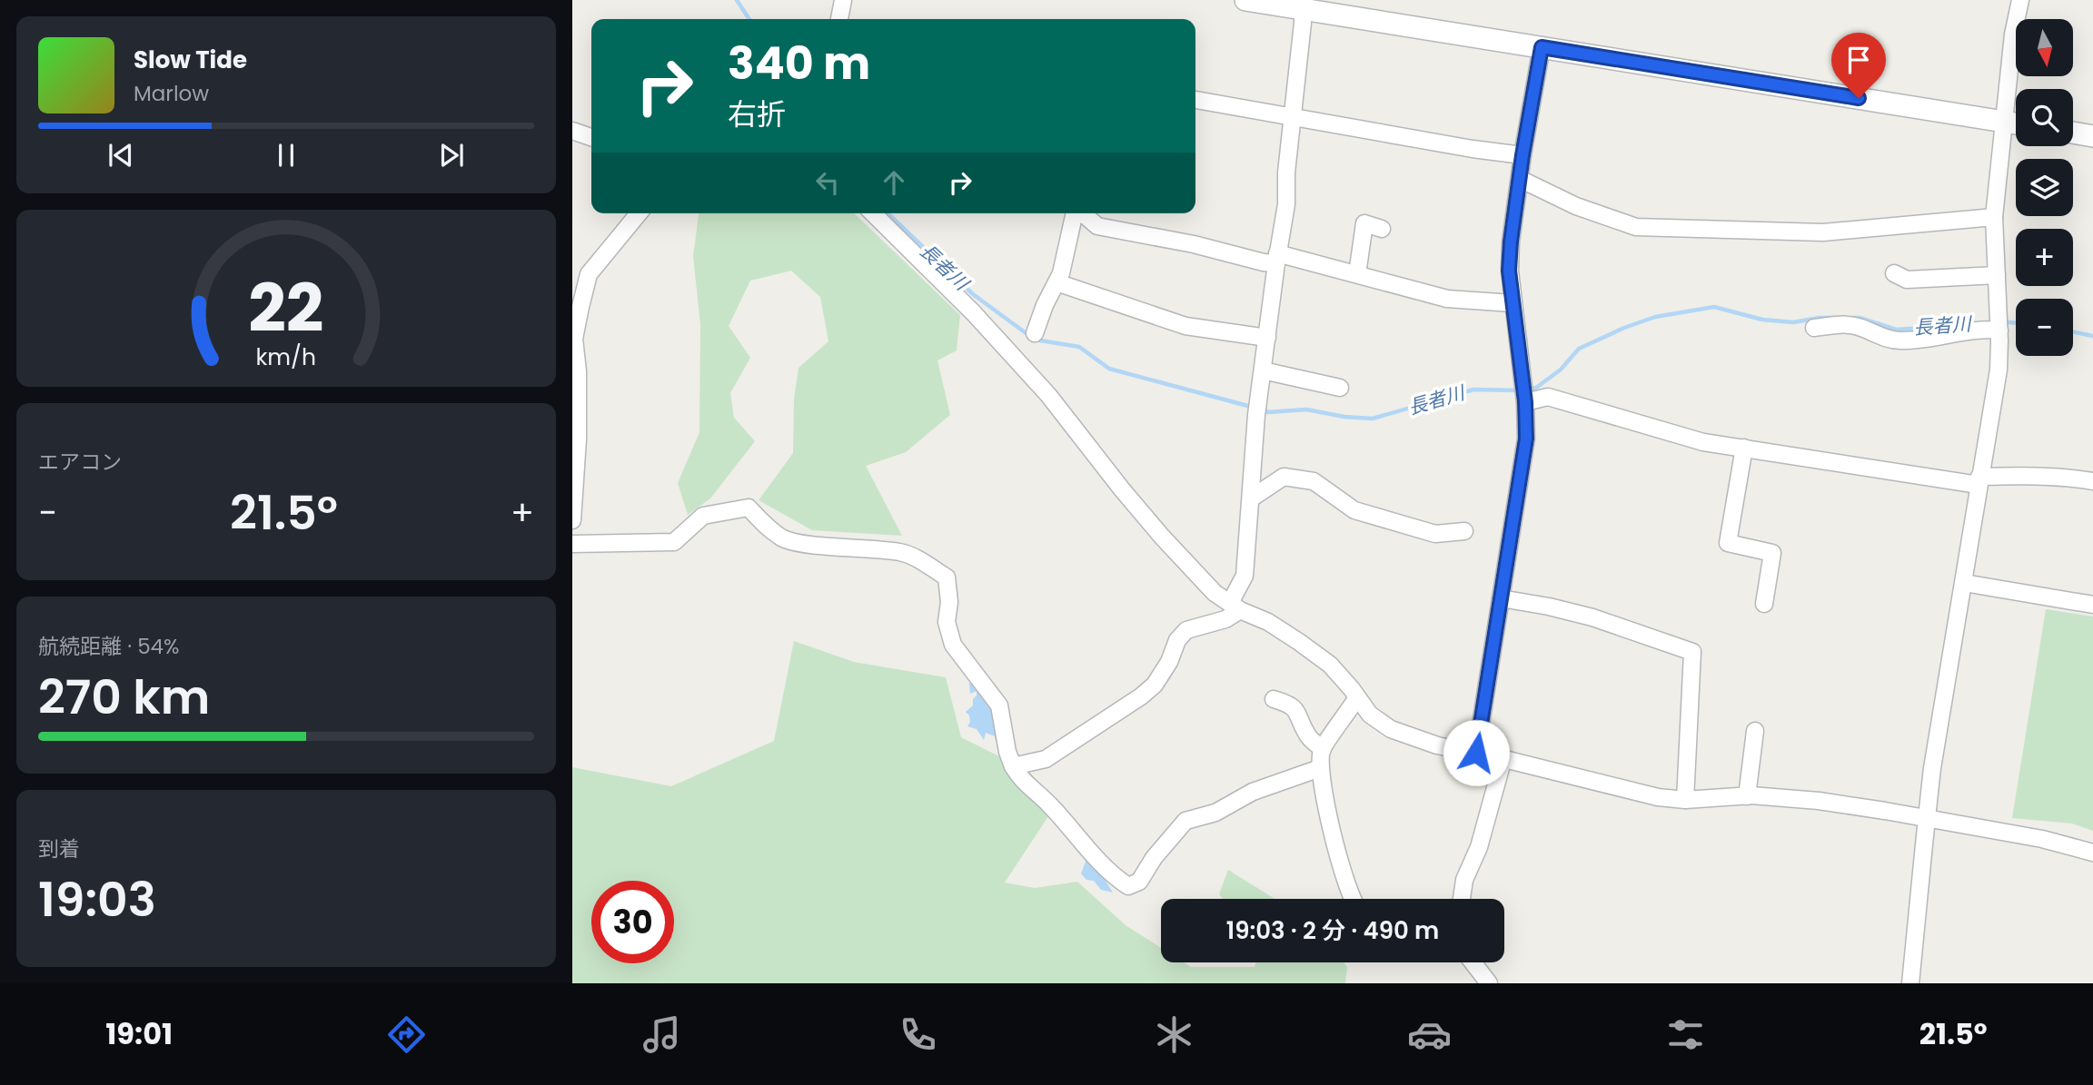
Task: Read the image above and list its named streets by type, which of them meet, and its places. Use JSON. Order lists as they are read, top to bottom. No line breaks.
{"water":["長者川"],"north":"bottom","page":{"map_buttons":["+","−"],"turn":["340 m","右折"],"song":["Slow Tide","Marlow"],"tile":["エアコン",["航続距離 · 54%","270 km"],["到着","19:03"]],"heat":["−","21.5°","+"],"limit":"30","trip":"19:03 · 2 分 · 490 m","tabs":["19:01","21.5°"],"gauge":["22","km/h"]}}
